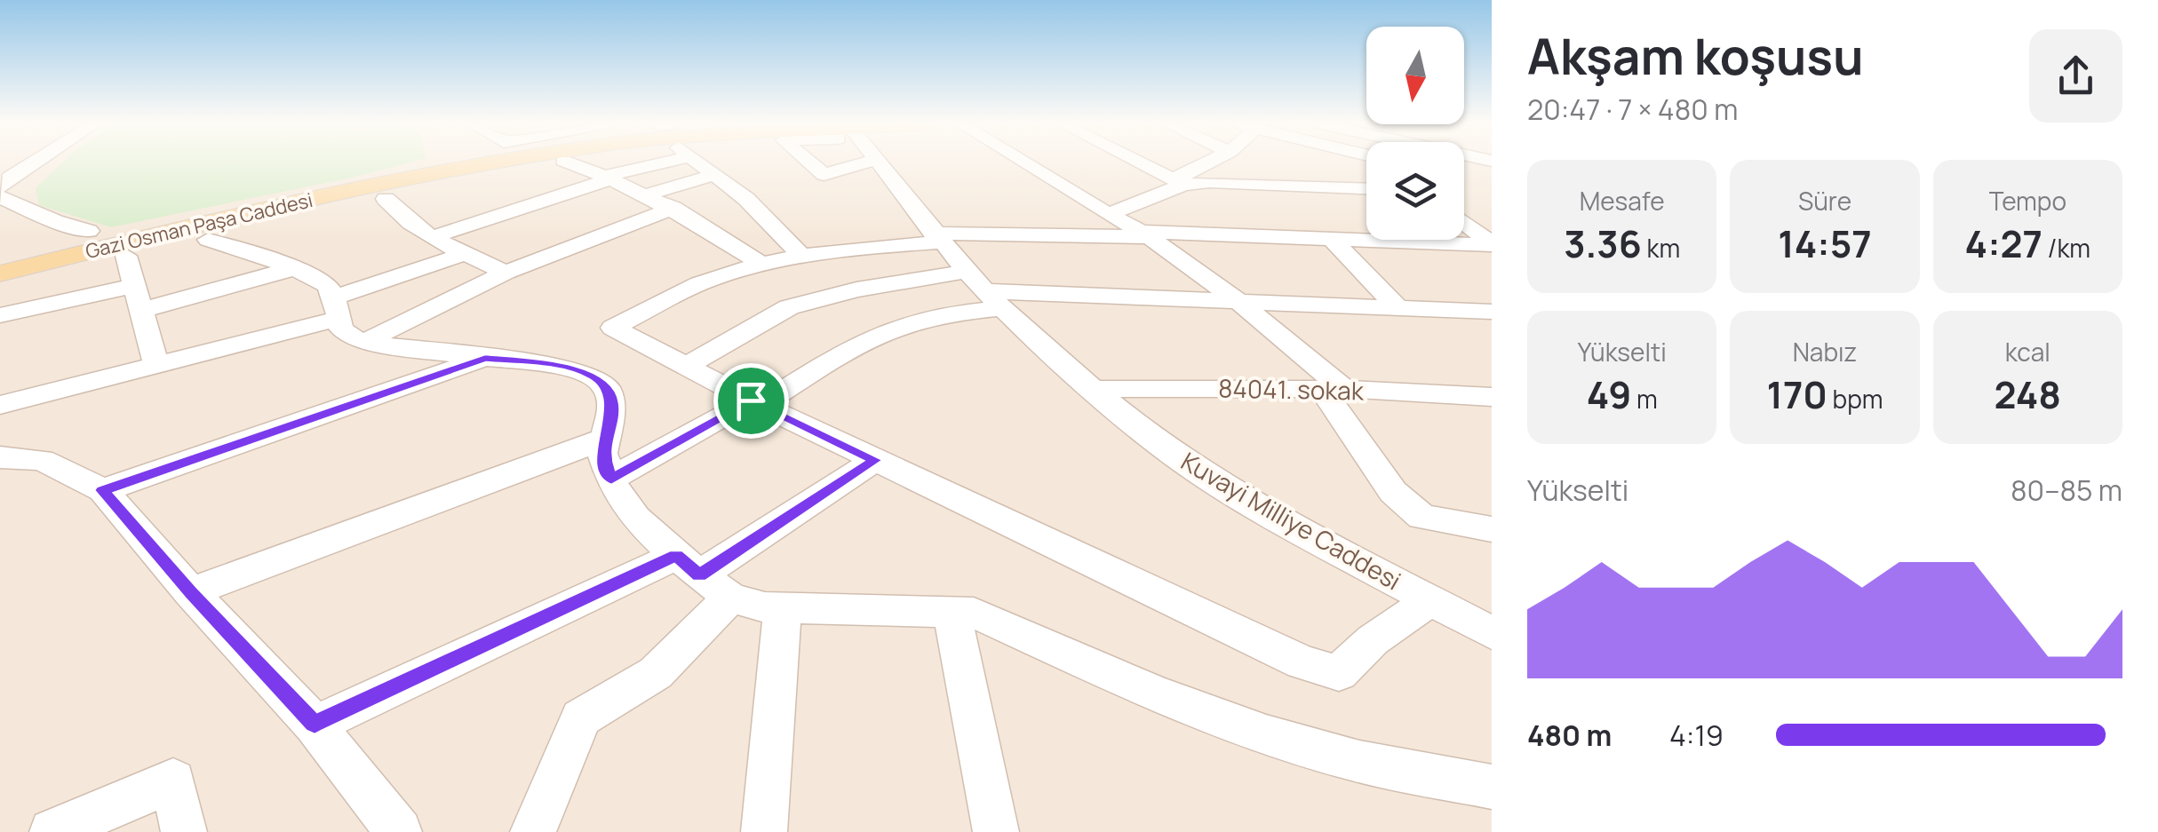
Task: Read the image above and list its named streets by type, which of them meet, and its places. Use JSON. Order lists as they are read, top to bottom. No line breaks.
{"streets":{"main road":["Gazi Osman Paşa Caddesi"],"street":["84041. sokak","Kuvayi Milliye Caddesi"]},"crossings":[["84041. sokak","Kuvayi Milliye Caddesi"]],"north":"bottom","page":{"heading":["Akşam koşusu","20:47 · 7 × 480 m"],"stats":[["Mesafe","3.36 km"],["Süre","14:57"],["Tempo","4:27 /km"],["Yükselti","49 m"],["Nabız","170 bpm"],["kcal","248"]],"chart":["Yükselti","80–85 m"],"list":[{"name":"480 m","note":"4:19"}]}}
